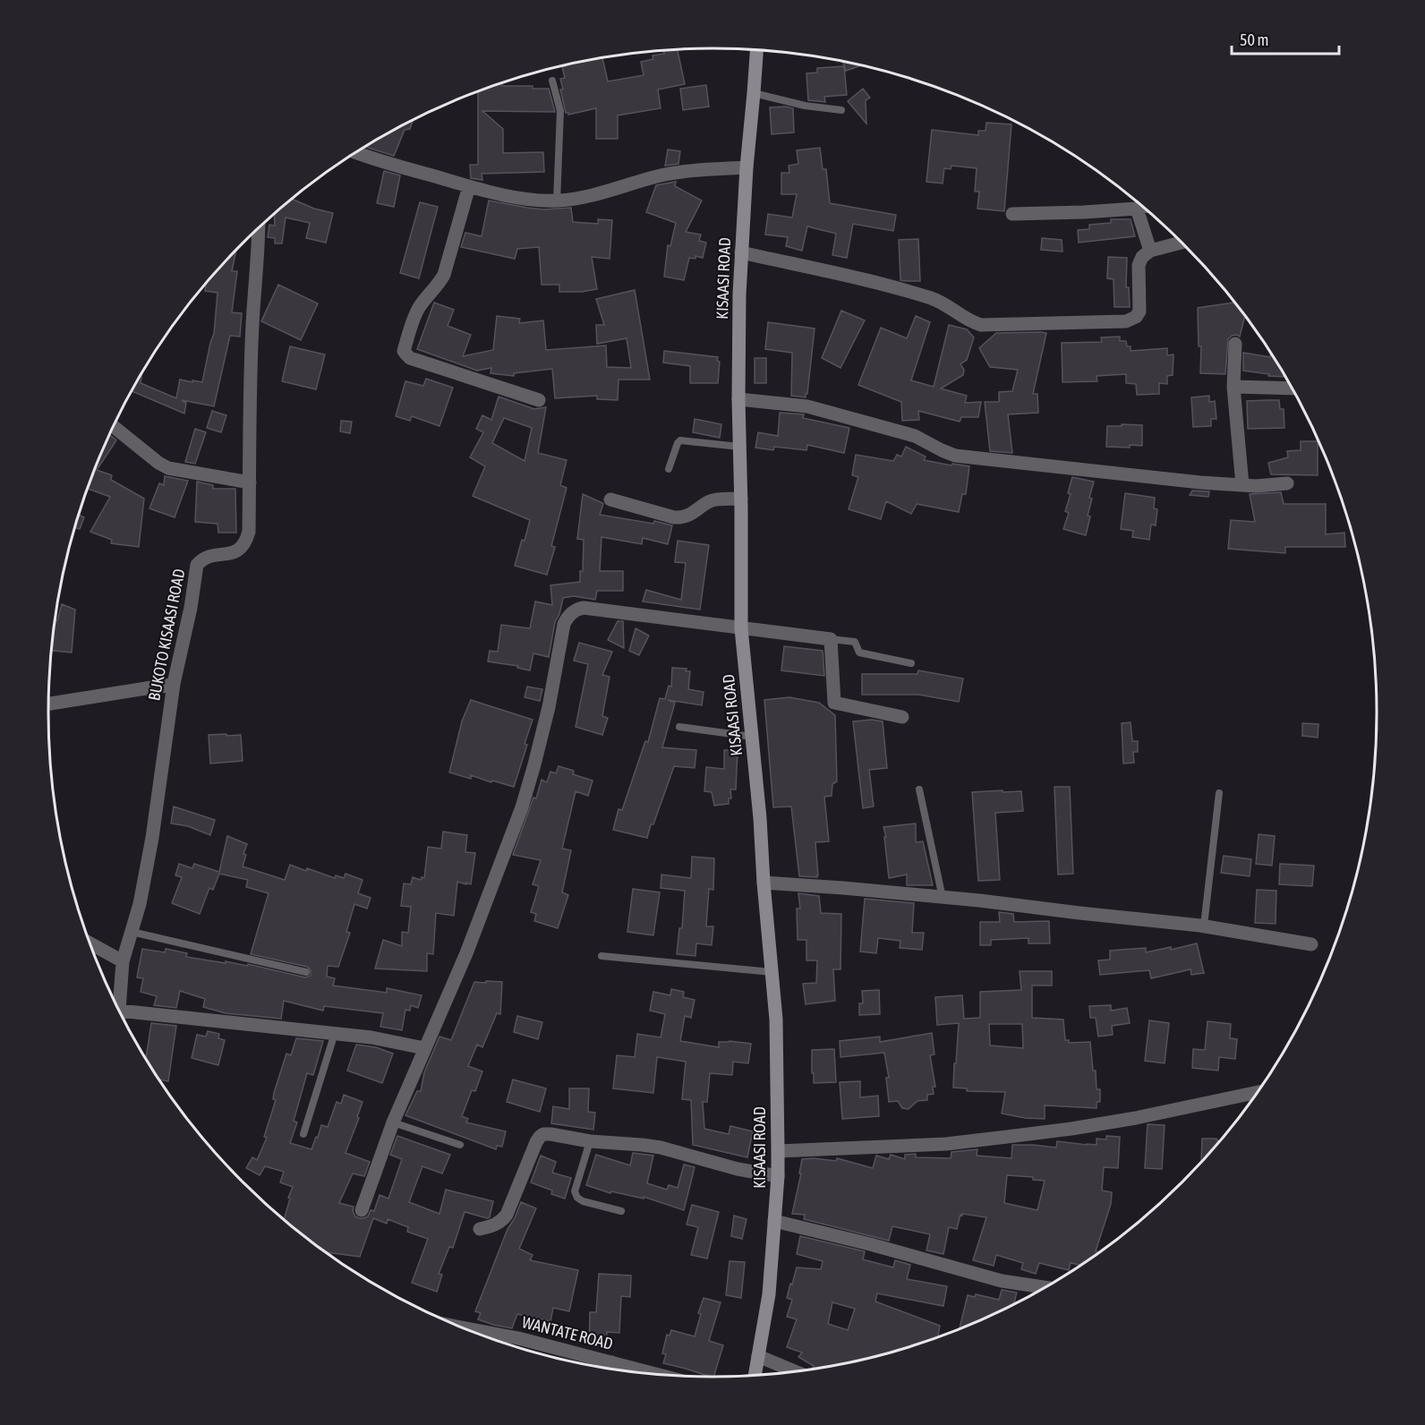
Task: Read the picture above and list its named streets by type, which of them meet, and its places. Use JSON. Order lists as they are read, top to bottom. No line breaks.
{"streets":{"main road":["KISAASI ROAD"],"street":["BUKOTO KISAASI ROAD","WANTATE ROAD"]},"scale_bar":"50 m"}
